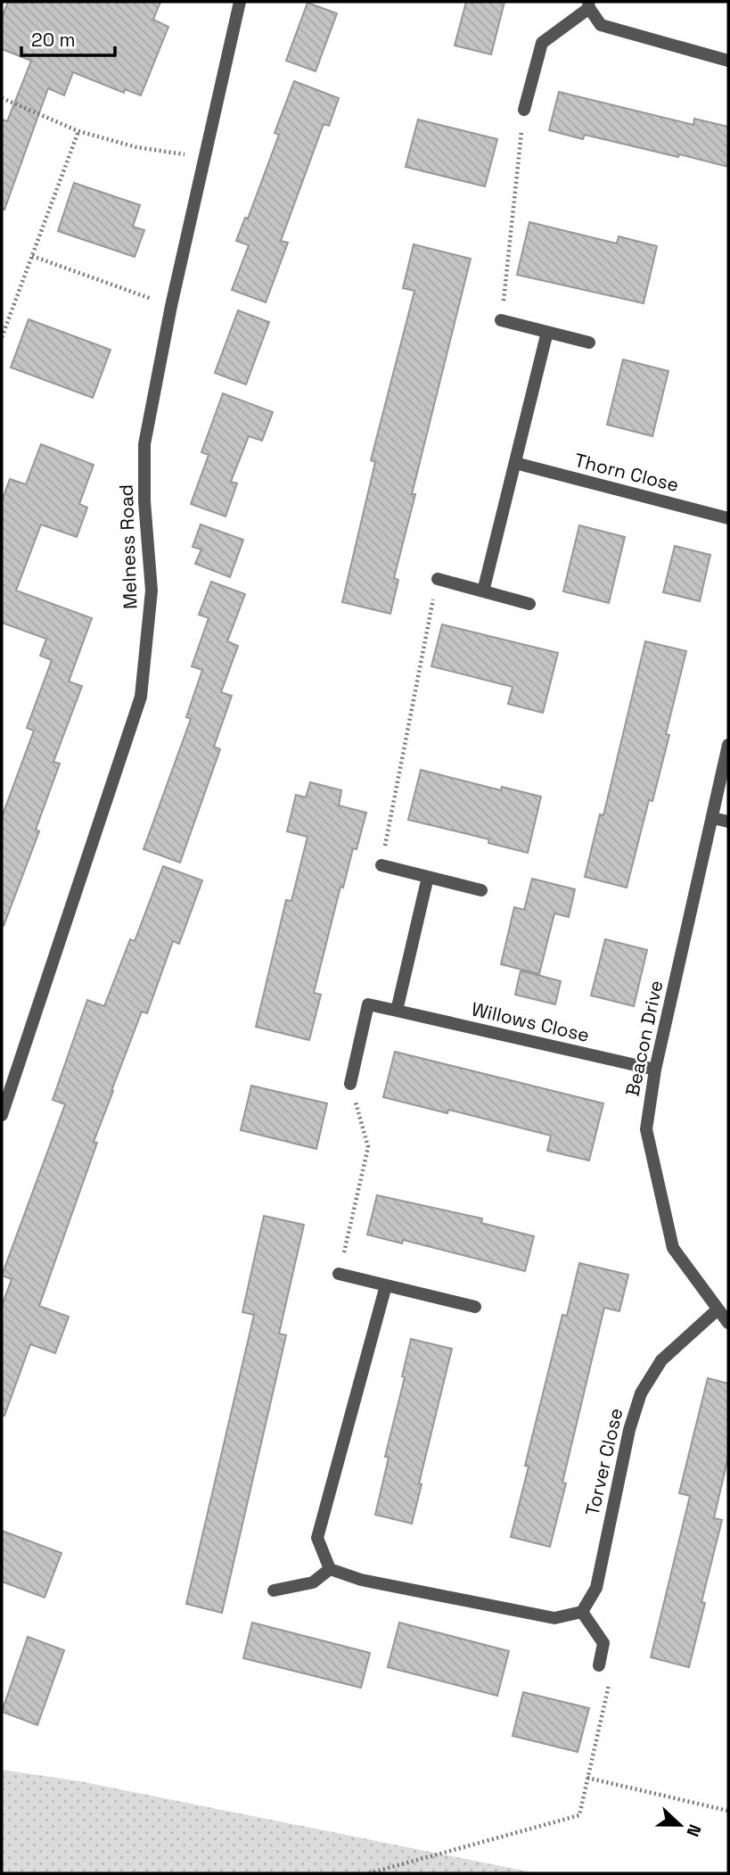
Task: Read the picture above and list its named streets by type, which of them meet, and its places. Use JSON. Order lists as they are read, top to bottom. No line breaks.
{"streets":{"street":["Thorn Close","Melness Road","Willows Close","Beacon Drive","Torver Close"]},"crossings":[["Willows Close","Beacon Drive"],["Beacon Drive","Torver Close"]],"scale_bar":"20 m","north":"right"}
